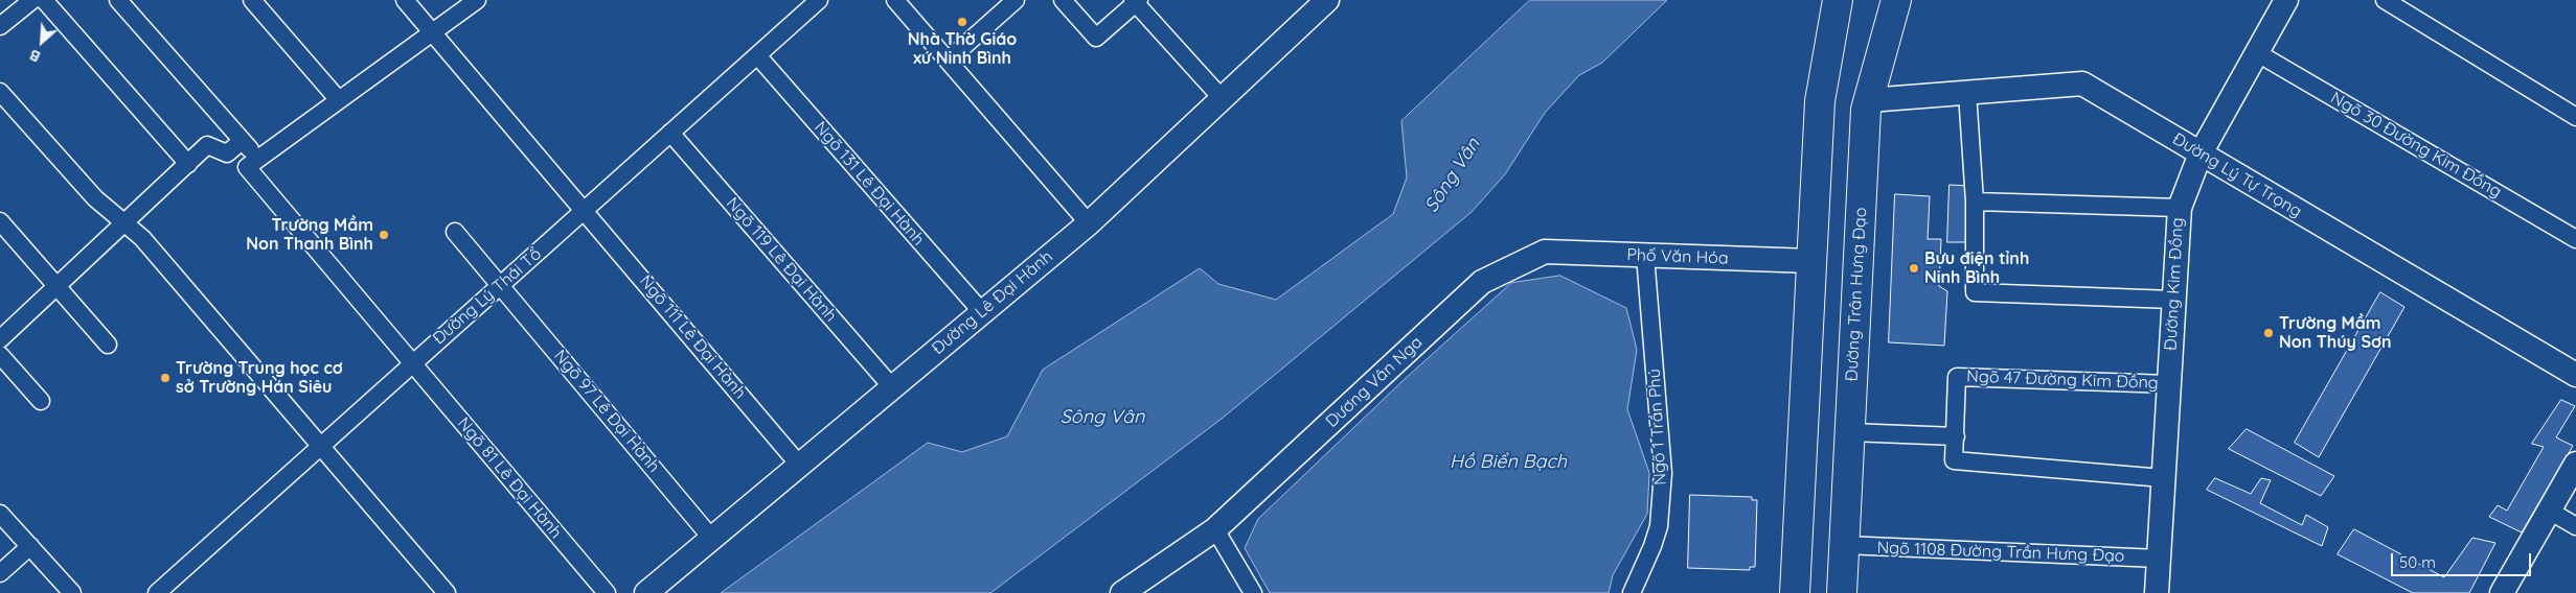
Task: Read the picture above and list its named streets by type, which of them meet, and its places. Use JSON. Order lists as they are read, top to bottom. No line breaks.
{"streets":{"highway":["Đường Trân Hưng Đạo"],"street":["Ngõ 30 Đường Kim Đồng","Đường Lý Tự Trọng","Ngõ 131 Lê Đại Hành","Phố Văn Hóa","Ngõ 119 Lê Đại Hành","Đường Kim Đồng","Đường Lý Thái Tổ","Đường Lê Đại Hành","Ngõ 111 Lê Đại Hành","Ngõ 47 Đường Kim Đồng","Dương Vân Nga","Ngõ 97 Lê Đại Hành","Ngõ 1 Trần Phú","Ngõ 81 Lê Đại Hành","Ngõ 1108 Đường Trần Hưng Đạo"]},"crossings":[["Ngõ 30 Đường Kim Đồng","Đường Kim Đồng"],["Đường Lý Tự Trọng","Đường Kim Đồng"],["Đường Lý Tự Trọng","Đường Trân Hưng Đạo"],["Ngõ 131 Lê Đại Hành","Đường Lý Thái Tổ"],["Ngõ 131 Lê Đại Hành","Đường Lê Đại Hành"],["Phố Văn Hóa","Dương Vân Nga"],["Phố Văn Hóa","Ngõ 1 Trần Phú"],["Ngõ 119 Lê Đại Hành","Đường Lý Thái Tổ"],["Ngõ 119 Lê Đại Hành","Đường Lê Đại Hành"],["Đường Kim Đồng","Ngõ 47 Đường Kim Đồng"],["Đường Kim Đồng","Ngõ 1108 Đường Trần Hưng Đạo"],["Đường Trân Hưng Đạo","Ngõ 1108 Đường Trần Hưng Đạo"],["Đường Lý Thái Tổ","Ngõ 111 Lê Đại Hành"],["Đường Lý Thái Tổ","Ngõ 97 Lê Đại Hành"],["Đường Lý Thái Tổ","Ngõ 81 Lê Đại Hành"],["Đường Lê Đại Hành","Ngõ 111 Lê Đại Hành"],["Đường Lê Đại Hành","Ngõ 97 Lê Đại Hành"]],"water":["Sông Vân","Hồ Biển Bạch"],"places":["Nhà Thờ Giáo xứ Ninh Bình","Trường Mầm Non Thanh Bình","Bưu điện tỉnh Ninh Bình","Trường Mầm Non Thúy Sơn","Trường Trung học cơ sở Trường Hán Siêu"],"scale_bar":"50 m","north":"bottom left"}
